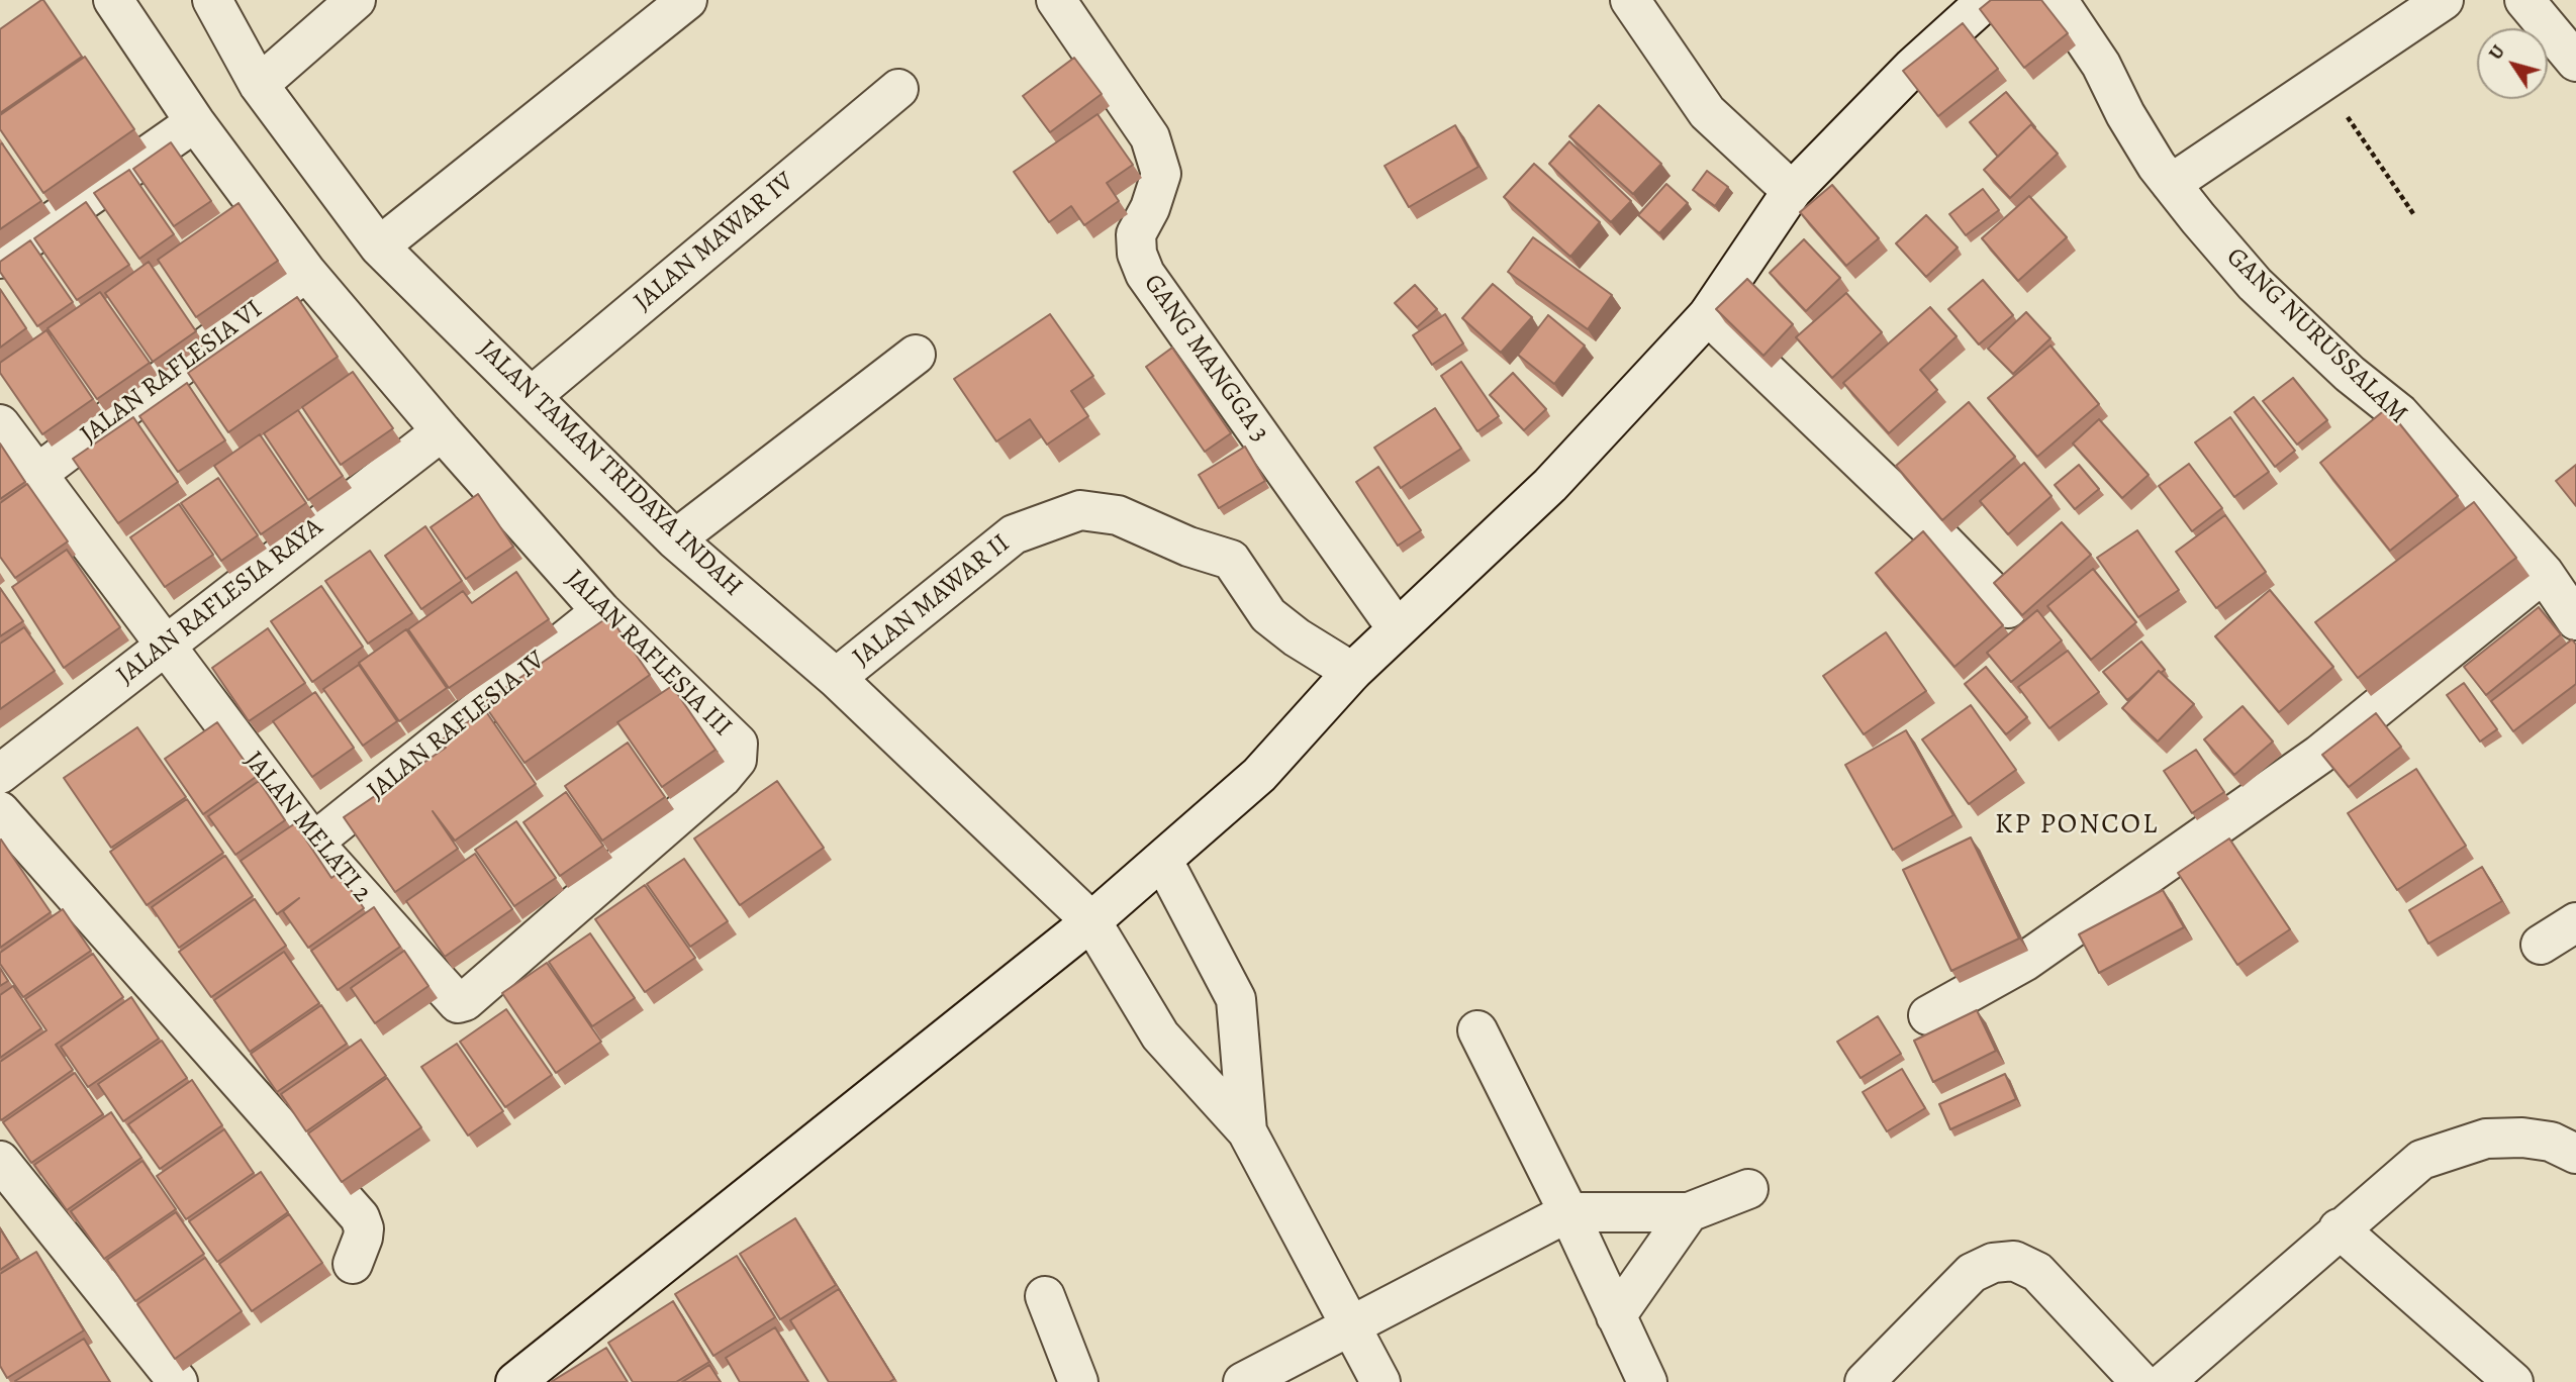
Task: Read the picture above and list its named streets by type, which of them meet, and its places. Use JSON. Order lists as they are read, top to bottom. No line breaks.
{"streets":{"street":["JALAN MAWAR IV","GANG NURUSSALAM","GANG MANGGA 3","JALAN RAFLESIA VI","JALAN TAMAN TRIDAYA INDAH","JALAN MAWAR II","JALAN RAFLESIA RAYA","JALAN RAFLESIA III","JALAN RAFLESIA IV","JALAN MELATI 2"]},"crossings":[["JALAN MAWAR IV","JALAN TAMAN TRIDAYA INDAH"],["JALAN RAFLESIA VI","JALAN RAFLESIA III"],["JALAN RAFLESIA VI","JALAN MELATI 2"],["JALAN TAMAN TRIDAYA INDAH","JALAN MAWAR II"],["JALAN RAFLESIA RAYA","JALAN RAFLESIA III"],["JALAN RAFLESIA RAYA","JALAN MELATI 2"],["JALAN RAFLESIA III","JALAN RAFLESIA IV"],["JALAN RAFLESIA III","JALAN MELATI 2"],["JALAN RAFLESIA IV","JALAN MELATI 2"]],"districts":["KP PONCOL"],"north":"top left"}
